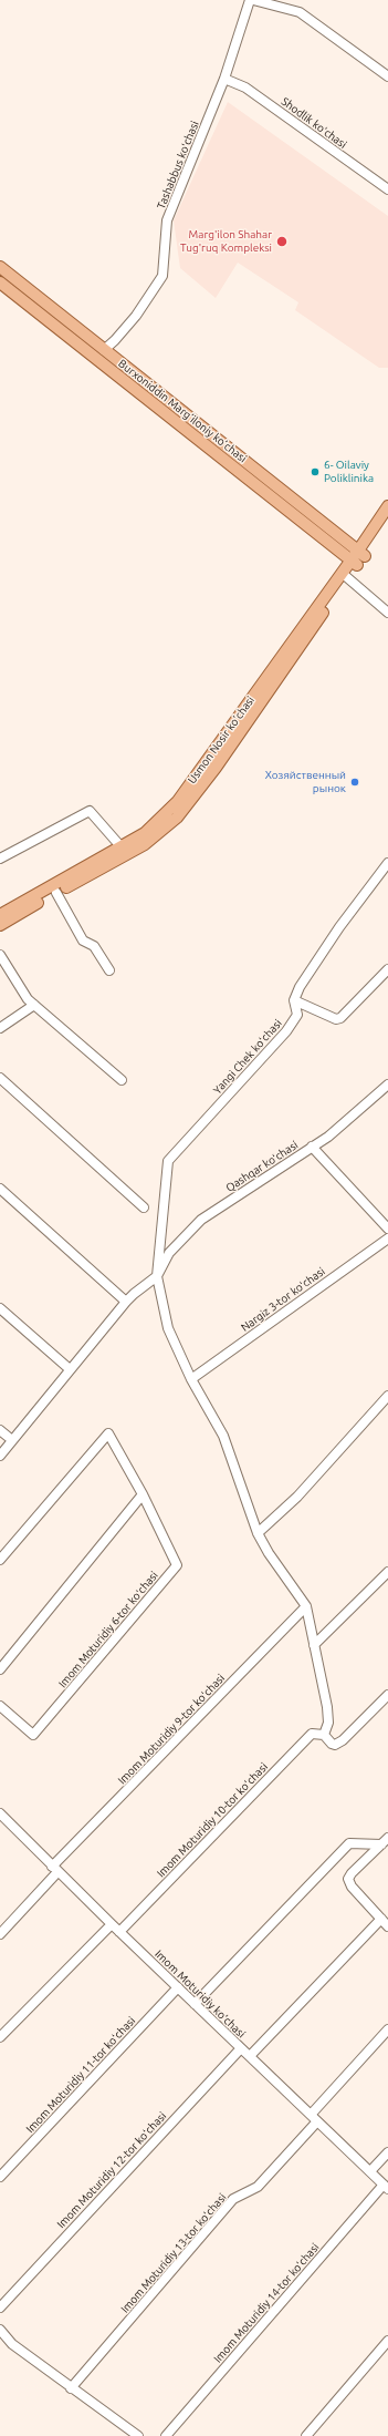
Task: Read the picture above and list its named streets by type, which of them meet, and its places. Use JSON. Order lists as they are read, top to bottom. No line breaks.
{"streets":{"main road":["Burxoniddin Marg’iloniy ko’chasi","Usmon Nosir ko‘chasi"],"street":["Shodlik koʻchasi","Tashabbus koʻchasi","Yangi Chek koʻchasi","Qashqar koʻchasi","Nargiz 3-tor koʻchasi","Imom Moturidiy 6-tor koʻchasi","Imom Moturidiy 9-tor koʻchasi","Imom Moturidiy 10-tor koʻchasi","Imom Moturidiy koʻchasi","Imom Moturidiy 11-tor koʻchasi","Imom Moturidiy 12-tor koʻchasi","Imom Moturidiy 13-tor koʻchasi","Imom Moturidiy 14-tor koʻchasi"]},"crossings":[["Shodlik koʻchasi","Tashabbus koʻchasi"],["Tashabbus koʻchasi","Burxoniddin Marg’iloniy ko’chasi"],["Burxoniddin Marg’iloniy ko’chasi","Usmon Nosir ko‘chasi"],["Yangi Chek koʻchasi","Qashqar koʻchasi"],["Imom Moturidiy 9-tor koʻchasi","Imom Moturidiy koʻchasi"],["Imom Moturidiy 10-tor koʻchasi","Imom Moturidiy koʻchasi"],["Imom Moturidiy koʻchasi","Imom Moturidiy 11-tor koʻchasi"],["Imom Moturidiy koʻchasi","Imom Moturidiy 12-tor koʻchasi"],["Imom Moturidiy koʻchasi","Imom Moturidiy 13-tor koʻchasi"],["Imom Moturidiy koʻchasi","Imom Moturidiy 14-tor koʻchasi"]],"places":["Marg'ilon Shahar Tug'ruq Kompleksi","6- Oilaviy Poliklinika","Хозяйственный рынок"]}
